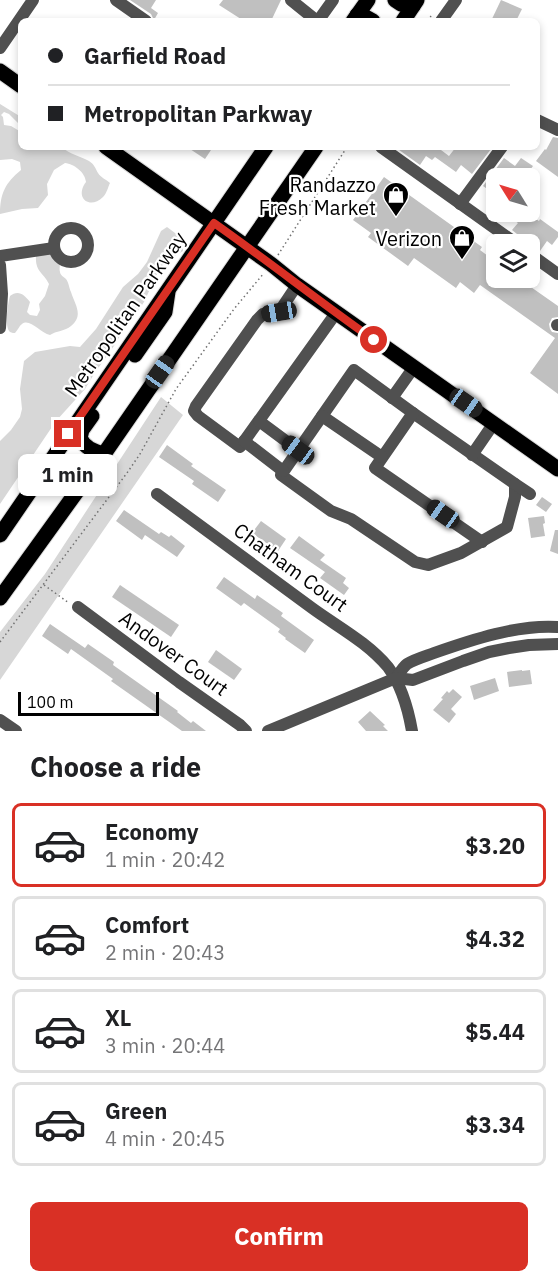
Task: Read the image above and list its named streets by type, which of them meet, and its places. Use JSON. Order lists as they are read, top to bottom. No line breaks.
{"streets":{"main road":["Metropolitan Parkway"],"street":["Chatham Court","Andover Court"]},"places":{"shop":["Randazzo Fresh Market","Verizon"]},"scale_bar":"100 m","north":"top left","page":{"banner":["Garfield Road","Metropolitan Parkway"],"bubble":"1 min","scale":"100 m","heading":"Choose a ride","list":[{"name":"Economy","note":"1 min · 20:42","value":"$3.20"},{"name":"Comfort","note":"2 min · 20:43","value":"$4.32"},{"name":"XL","note":"3 min · 20:44","value":"$5.44"},{"name":"Green","note":"4 min · 20:45","value":"$3.34"}],"buttons":"Confirm"}}
